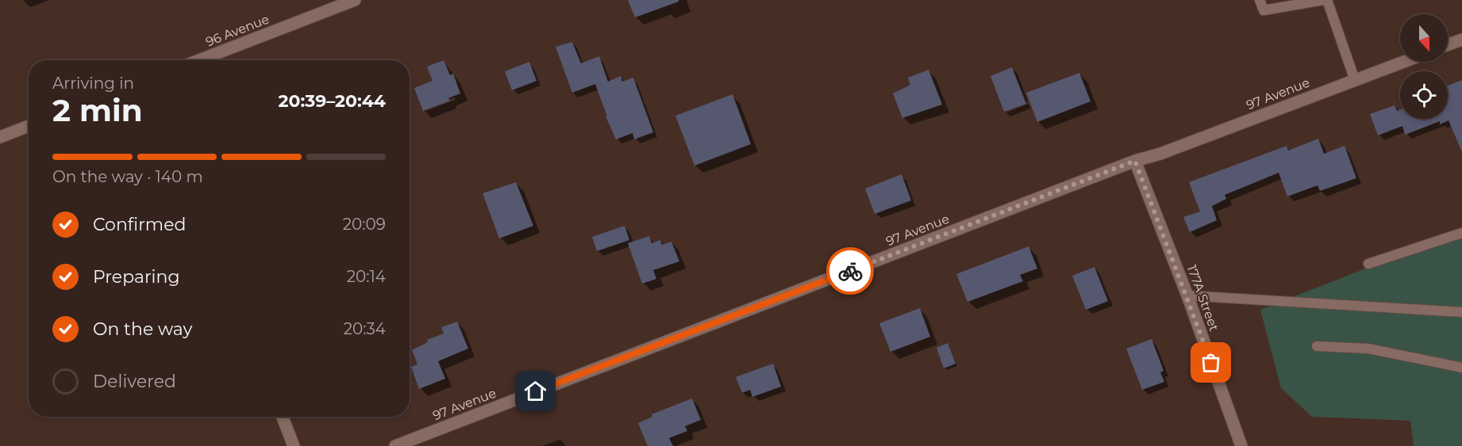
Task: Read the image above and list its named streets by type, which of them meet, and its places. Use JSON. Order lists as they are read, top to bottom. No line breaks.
{"streets":{"street":["96 Avenue","97 Avenue","177A Street"]},"crossings":[["97 Avenue","177A Street"]],"north":"bottom","page":{"heading":["2 min","Arriving in","20:39–20:44"],"bar":"On the way · 140 m","list":[["Confirmed","20:09"],["Preparing","20:14"],["On the way","20:34"],"Delivered"]}}
